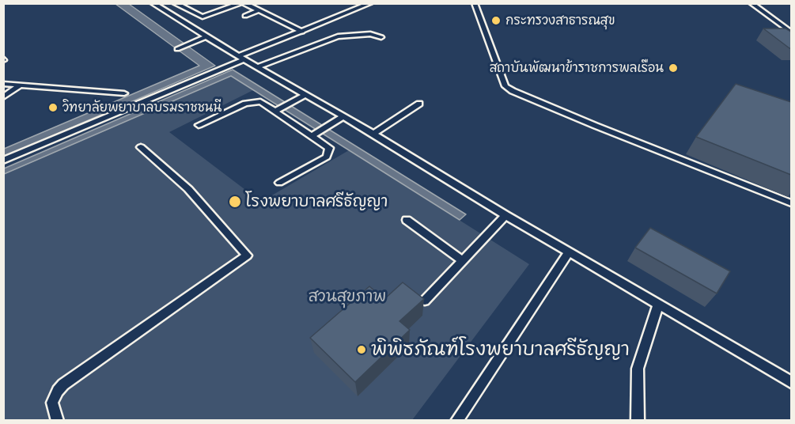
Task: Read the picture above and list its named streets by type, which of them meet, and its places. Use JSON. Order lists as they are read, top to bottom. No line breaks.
{"parks":["สวนสุขภาพ"],"places":["กระทรวงสาธารณสุข","สถาบันพัฒนาข้าราชการพลเรือน","วิทยาลัยพยาบาลบรมราชชนนี","โรงพยาบาลศรีธัญญา","พิพิธภัณฑ์โรงพยาบาลศรีธัญญา"]}
